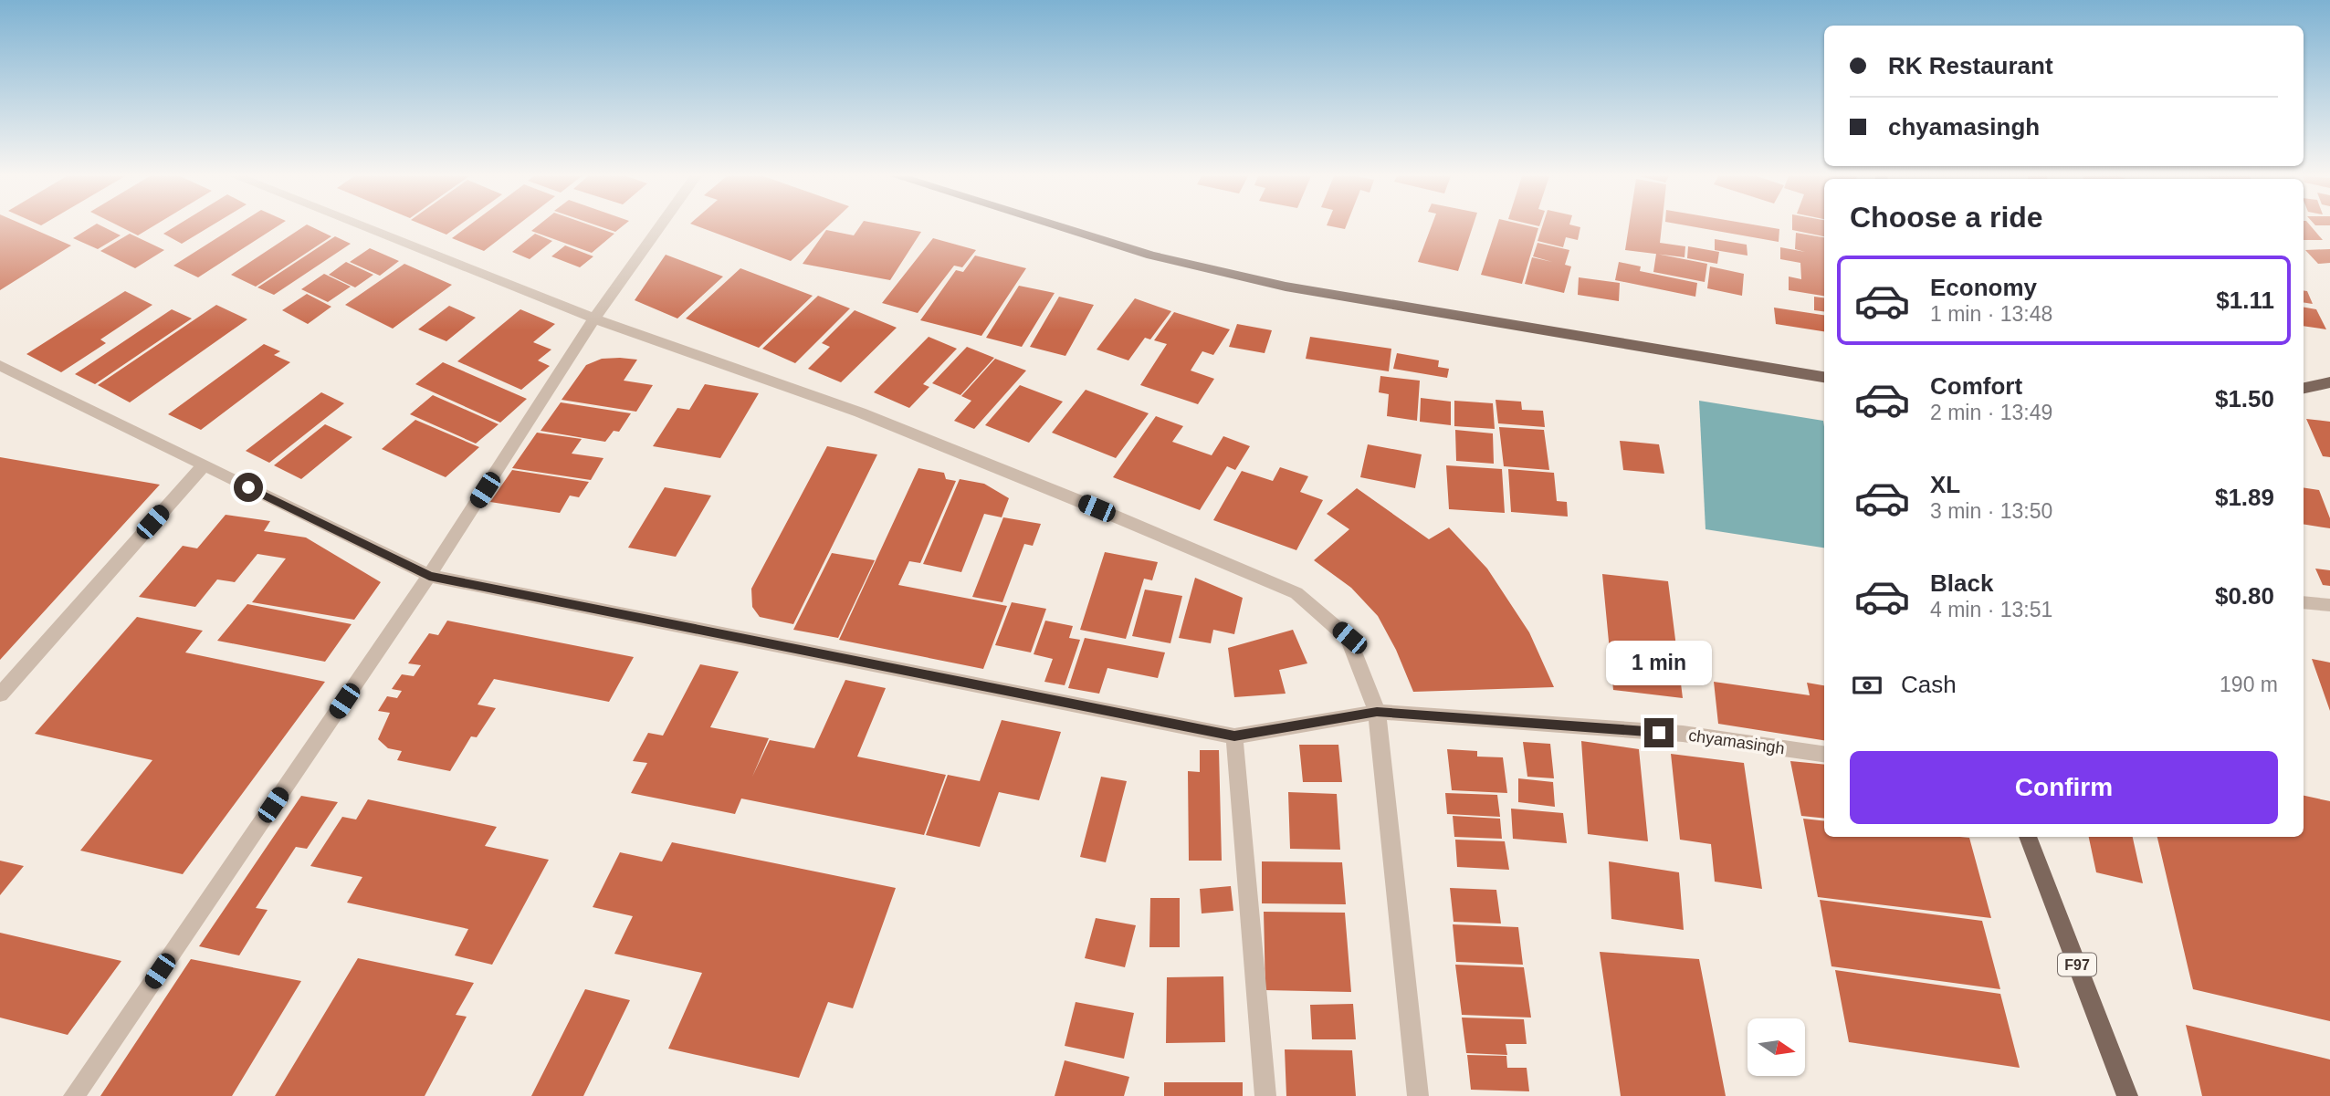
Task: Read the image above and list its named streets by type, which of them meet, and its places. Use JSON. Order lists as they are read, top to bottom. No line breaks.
{"streets":{"main road":["F97"],"street":["chyamasingh"]},"north":"right","page":{"banner":["RK Restaurant","chyamasingh"],"heading":"Choose a ride","list":[{"name":"Economy","note":"1 min · 13:48","value":"$1.11"},{"name":"Comfort","note":"2 min · 13:49","value":"$1.50"},{"name":"XL","note":"3 min · 13:50","value":"$1.89"},{"name":"Black","note":"4 min · 13:51","value":"$0.80"}],"bubble":"1 min","pay":["Cash","190 m"],"buttons":"Confirm"}}
